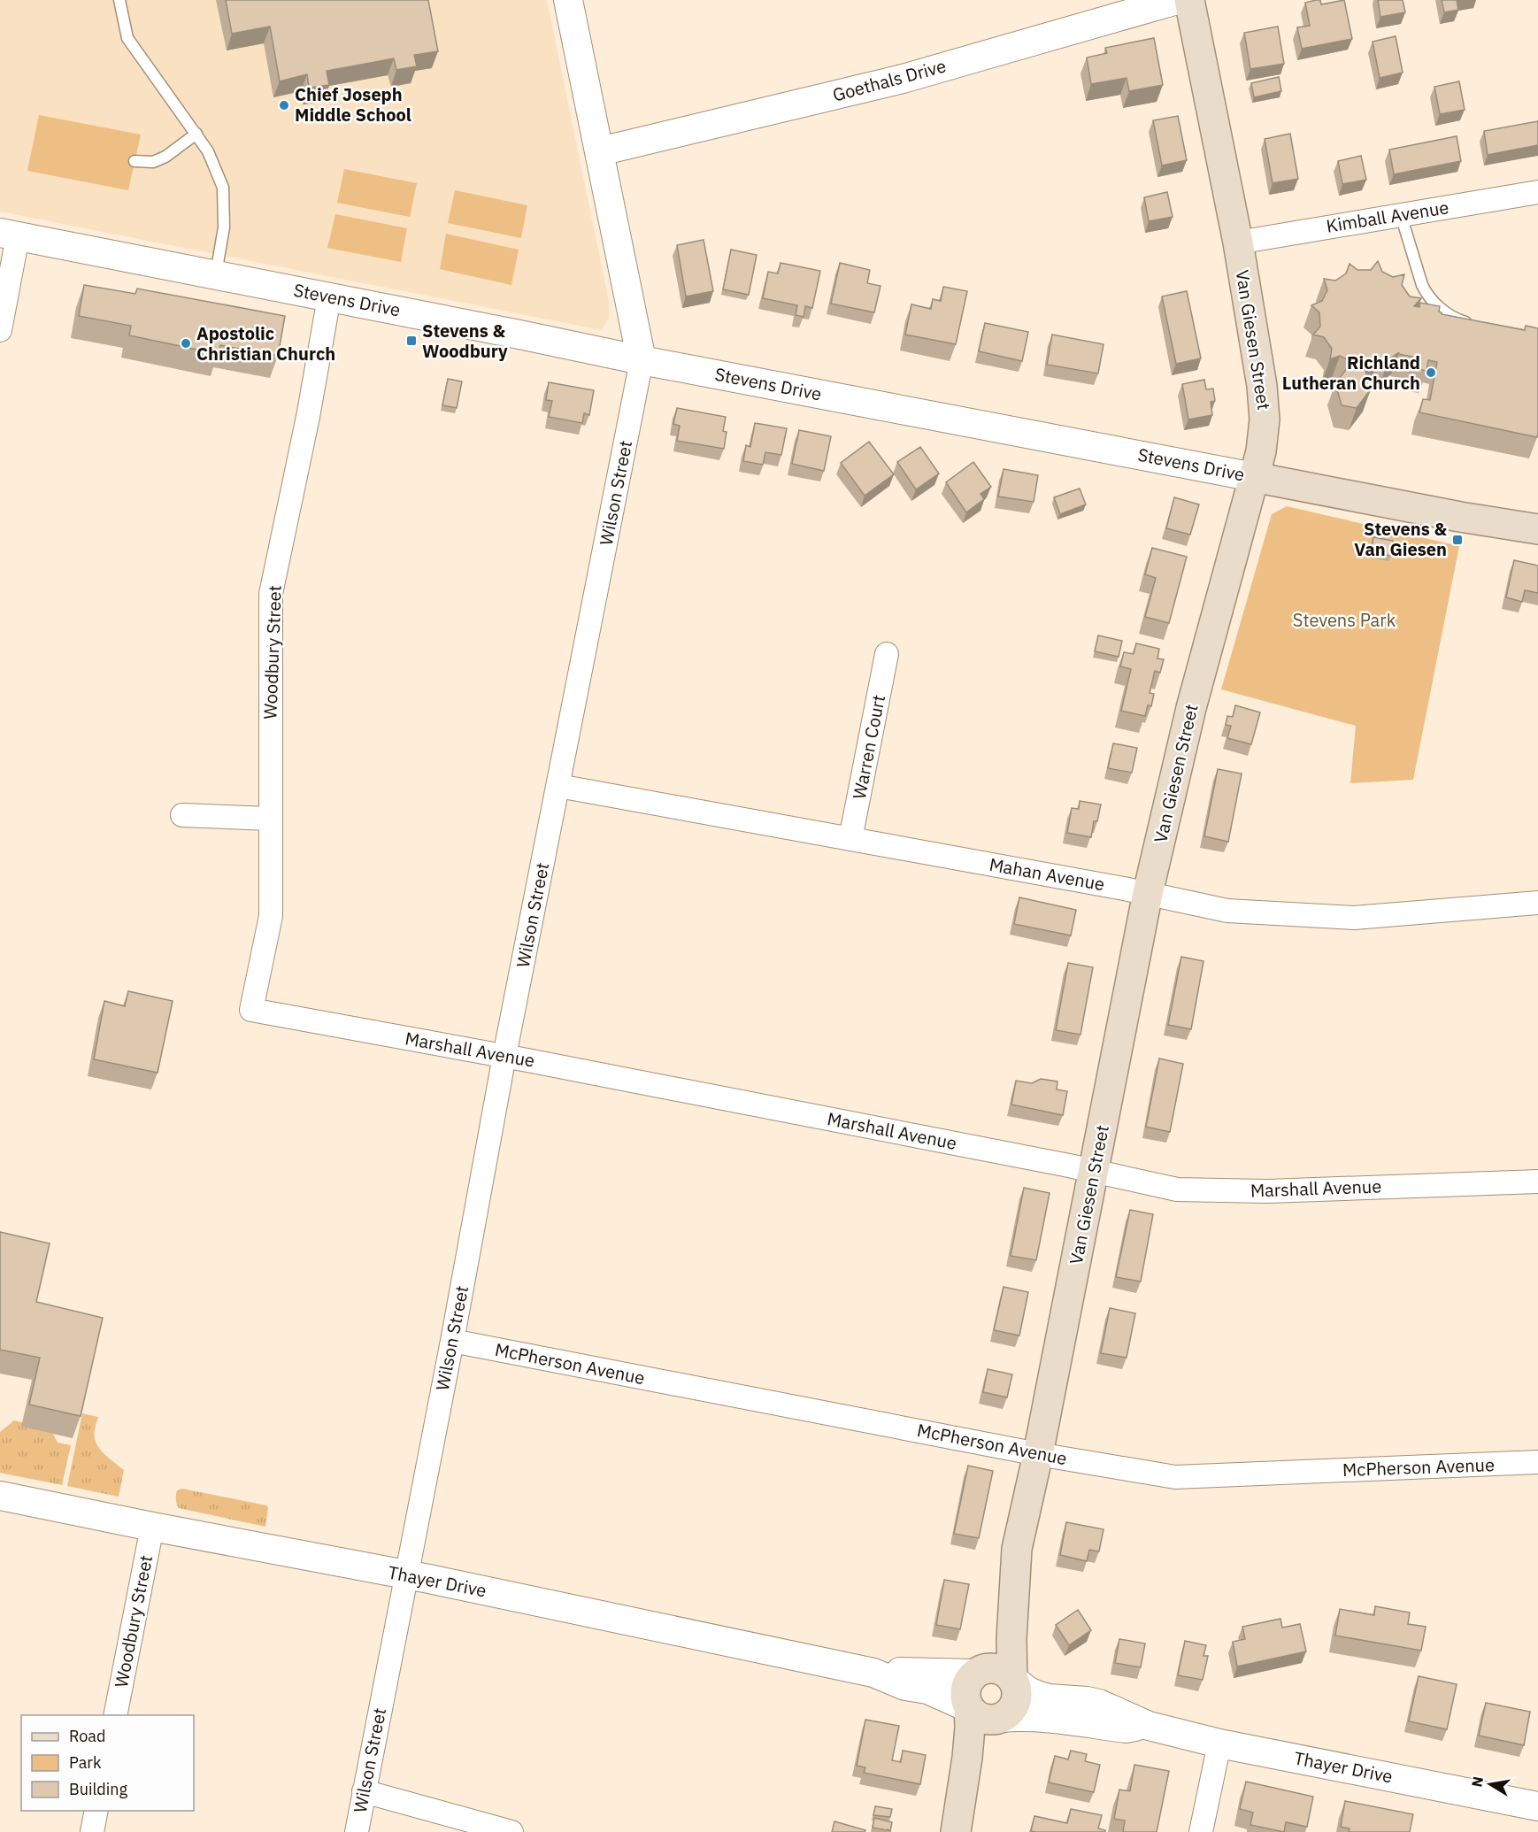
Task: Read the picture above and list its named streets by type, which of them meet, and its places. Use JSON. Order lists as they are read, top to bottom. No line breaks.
{"streets":{"main road":["Stevens Drive","Van Giesen Street"],"street":["Goethals Drive","Kimball Avenue","Wilson Street","Woodbury Street","Warren Court","Mahan Avenue","Marshall Avenue","McPherson Avenue","Thayer Drive"]},"crossings":[["Goethals Drive","Wilson Street"],["Kimball Avenue","Van Giesen Street"],["Stevens Drive","Van Giesen Street"],["Stevens Drive","Wilson Street"],["Stevens Drive","Woodbury Street"],["Van Giesen Street","Mahan Avenue"],["Van Giesen Street","Marshall Avenue"],["Van Giesen Street","McPherson Avenue"],["Van Giesen Street","Thayer Drive"],["Wilson Street","Mahan Avenue"],["Wilson Street","Marshall Avenue"],["Wilson Street","McPherson Avenue"],["Wilson Street","Thayer Drive"],["Woodbury Street","Marshall Avenue"],["Woodbury Street","Thayer Drive"],["Warren Court","Mahan Avenue"]],"parks":["Stevens Park"],"places":{"other":["Chief Joseph Middle School","Apostolic Christian Church","Richland Lutheran Church"],"transit":["Stevens & Woodbury","Stevens & Van Giesen"]},"legend":["Road","Park","Building"],"north":"left"}
